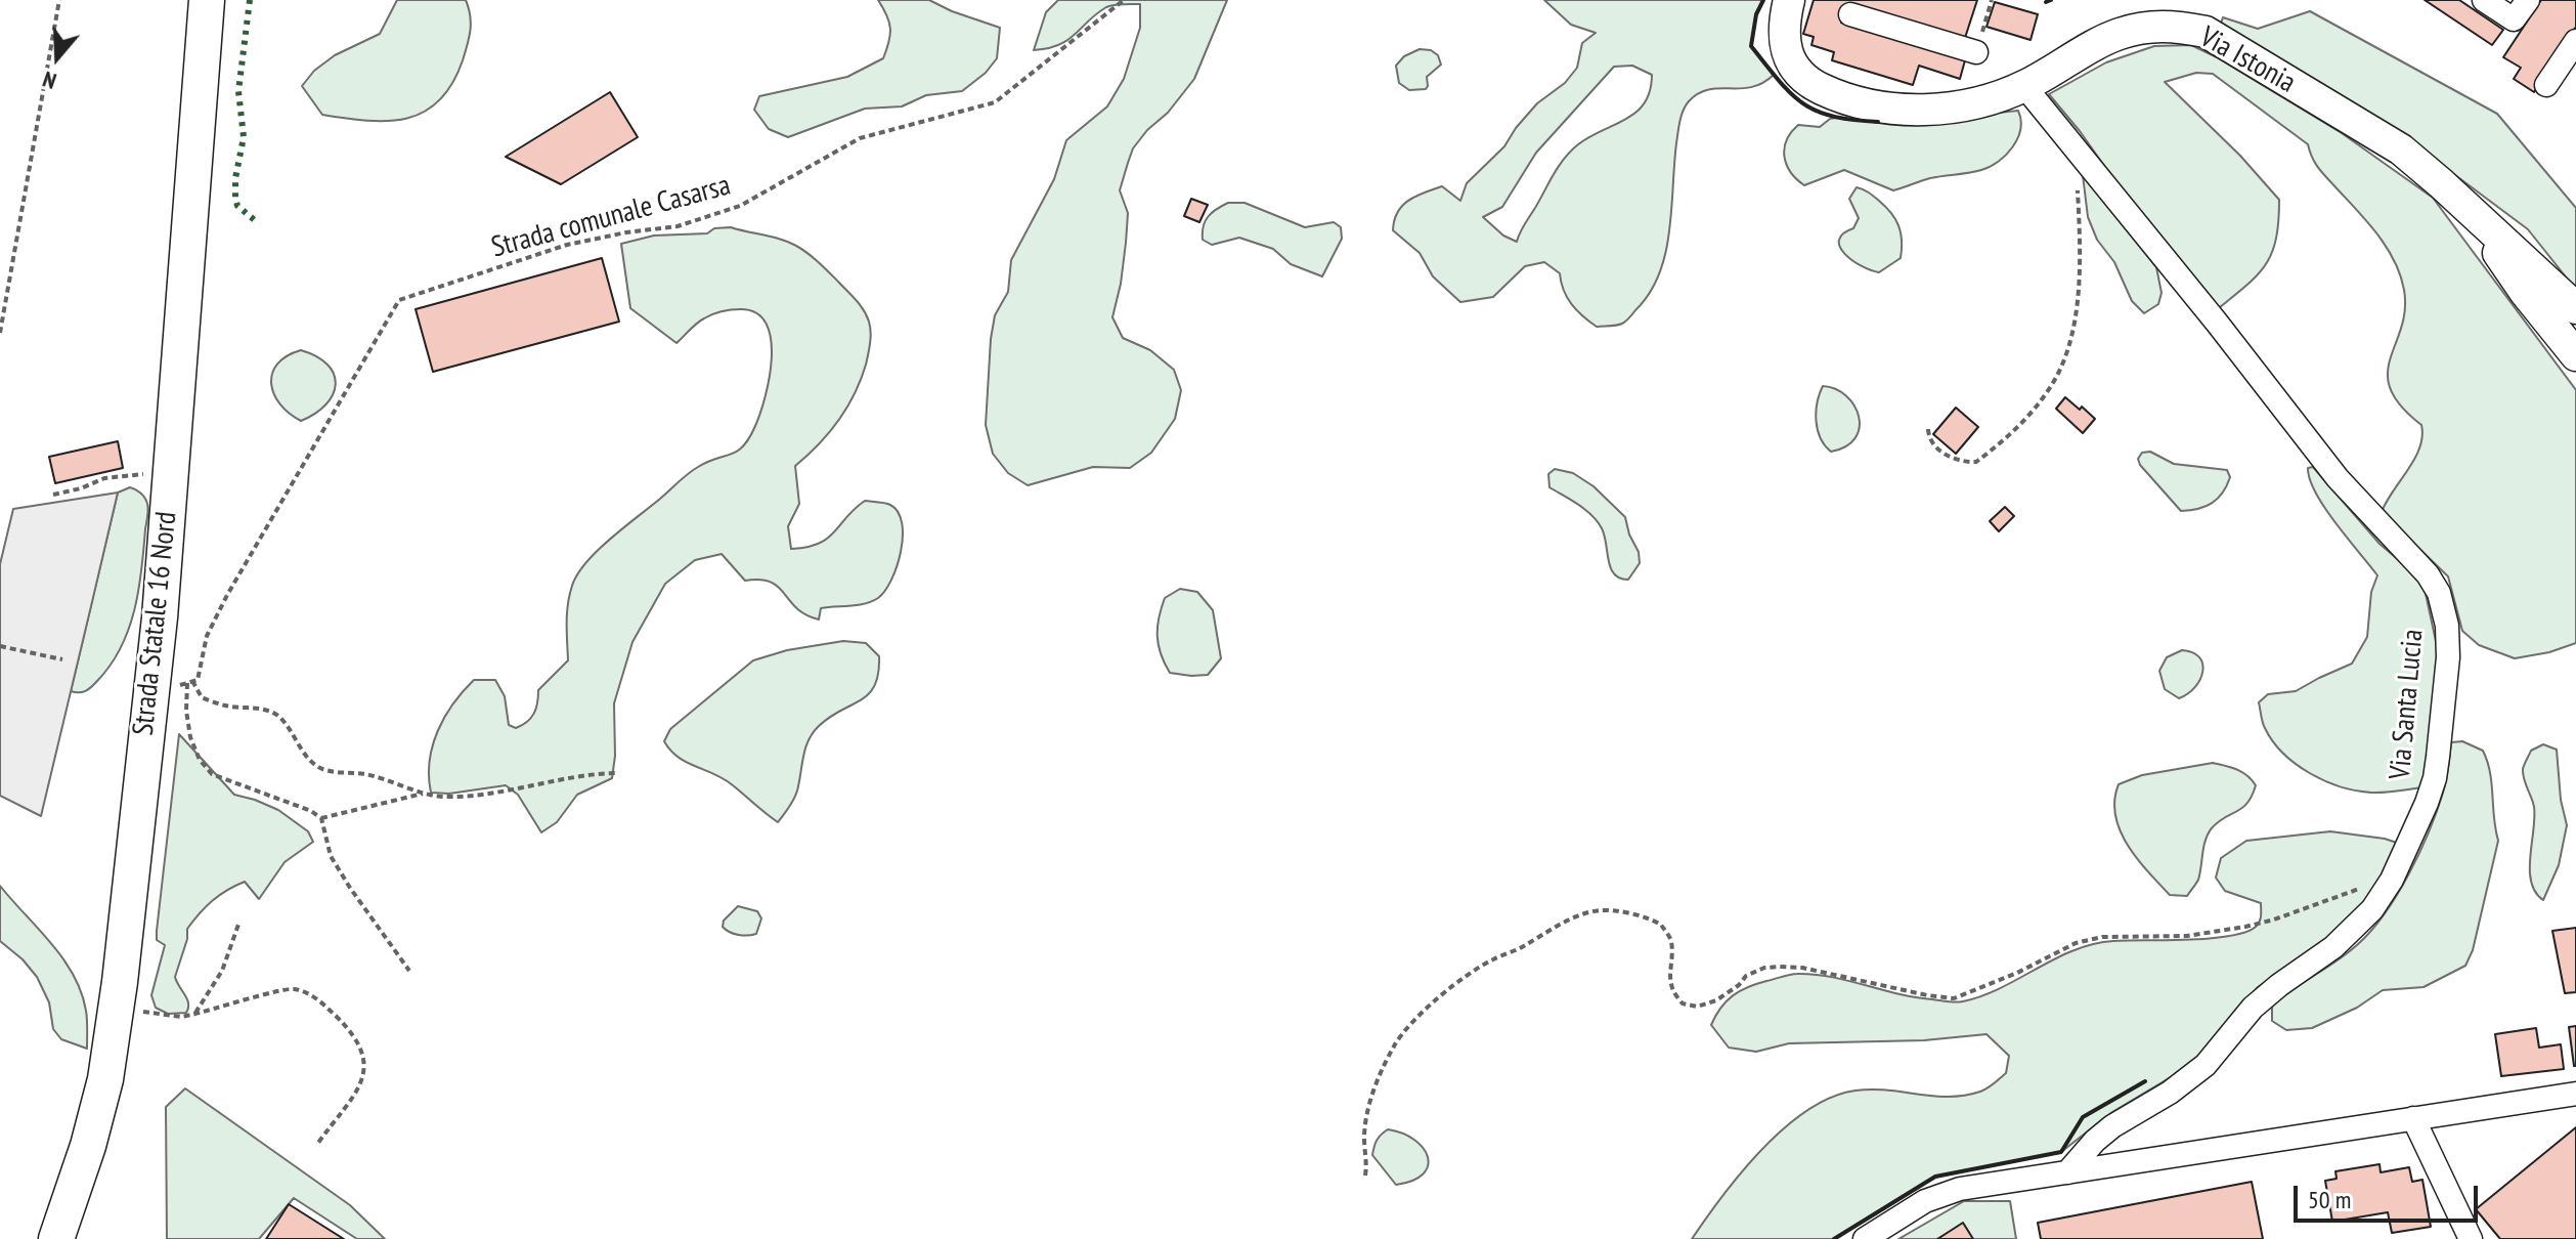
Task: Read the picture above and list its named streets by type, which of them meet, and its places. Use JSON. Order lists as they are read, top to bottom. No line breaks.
{"streets":{"main road":["Strada Statale 16 Nord"],"street":["Via Istonia","Via Santa Lucia"],"path":["Strada comunale Casarsa"]},"crossings":[["Via Istonia","Via Santa Lucia"]],"scale_bar":"50 m","north":"bottom"}
